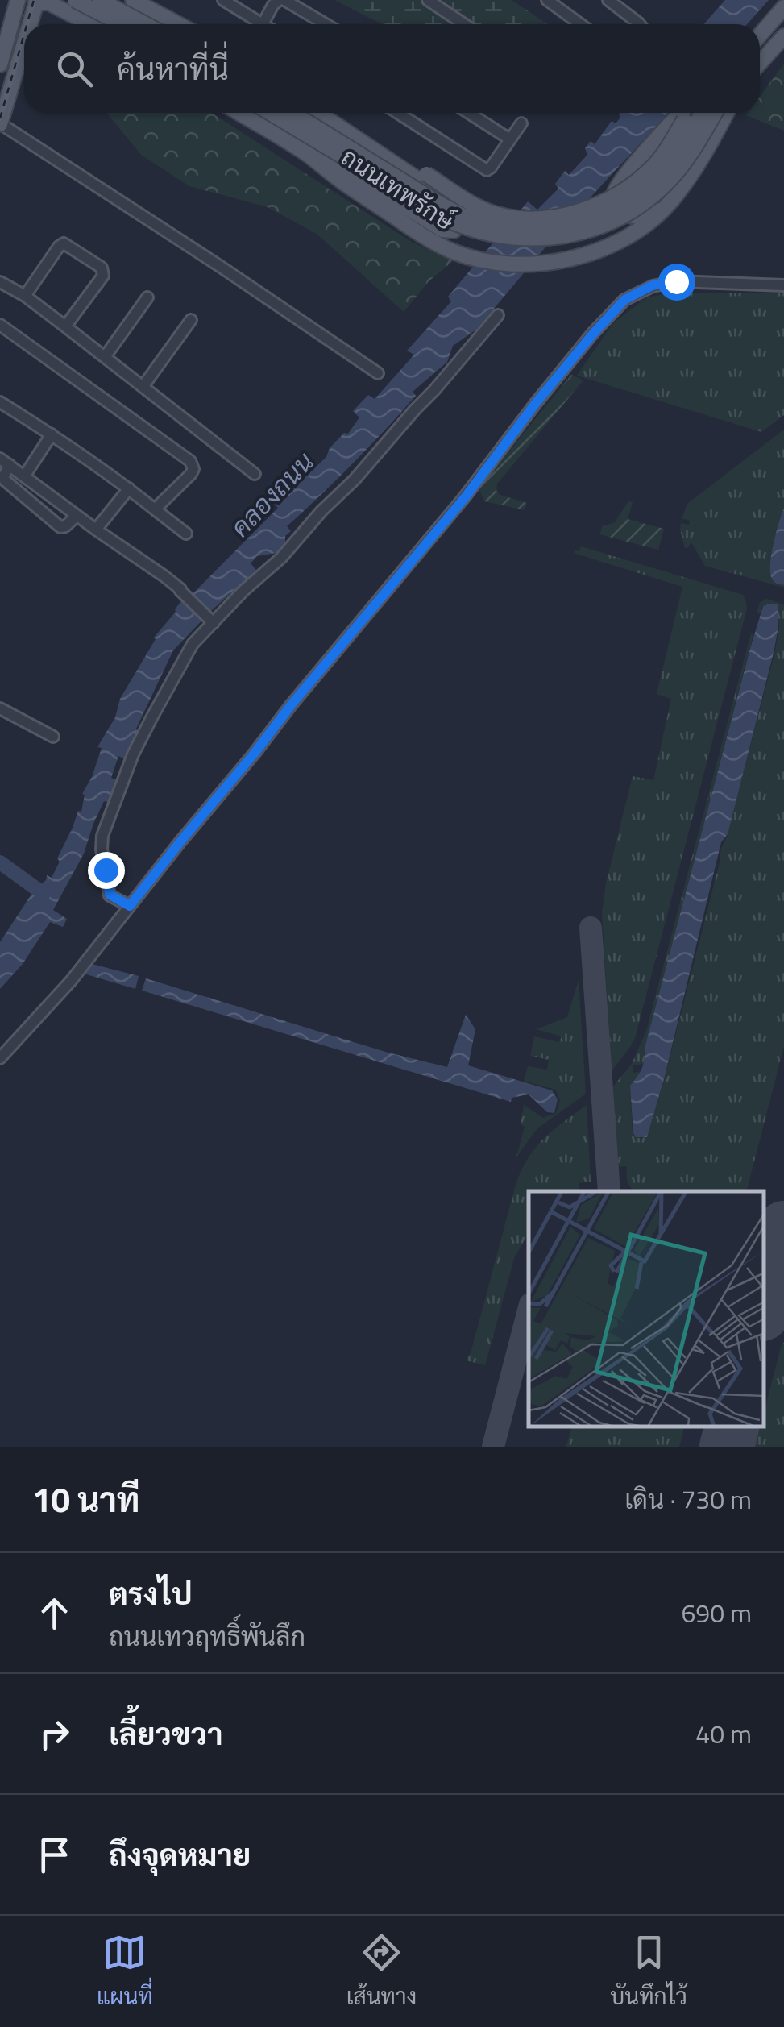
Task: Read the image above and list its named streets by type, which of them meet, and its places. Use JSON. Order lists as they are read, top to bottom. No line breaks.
{"streets":{"main road":["ถนนเทพรักษ์"]},"water":["คลองถนน"],"page":{"search":"ค้นหาที่นี่","heading":["10 นาที","เดิน · 730 m"],"list":[["ตรงไป","ถนนเทวฤทธิ์พันลึก","690 m"],["เลี้ยวขวา","40 m"],"ถึงจุดหมาย"],"nav":["แผนที่","เส้นทาง","บันทึกไว้"]}}
